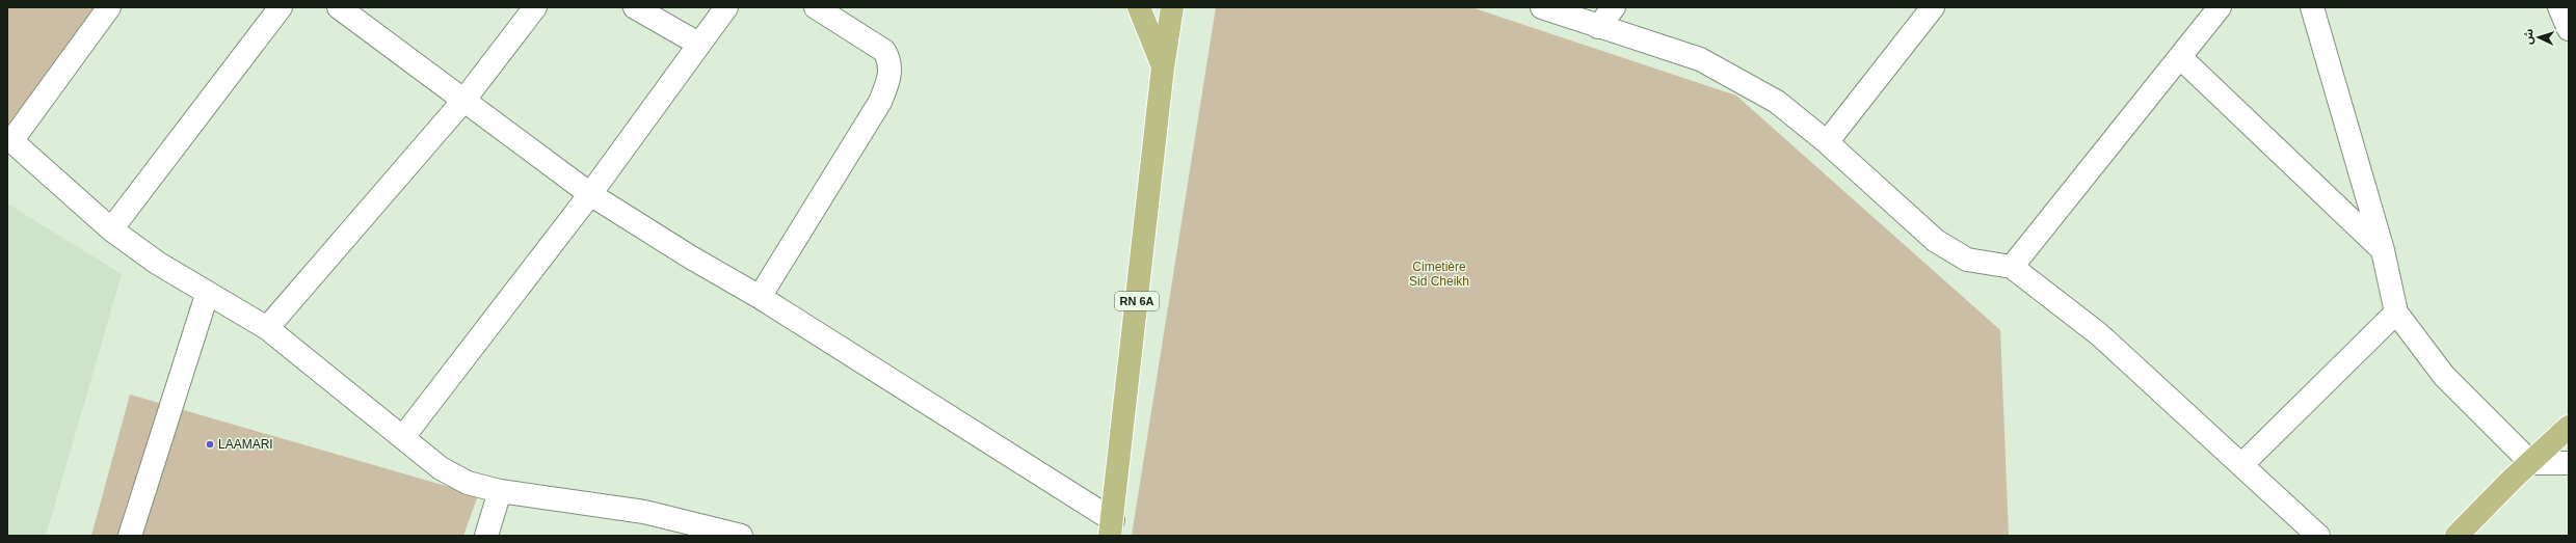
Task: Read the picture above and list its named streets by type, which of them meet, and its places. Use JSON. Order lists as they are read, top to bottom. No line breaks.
{"streets":{"main road":["RN 6A"]},"parks":["Cimetière Sid Cheikh"],"places":["LAAMARI"],"north":"left"}
